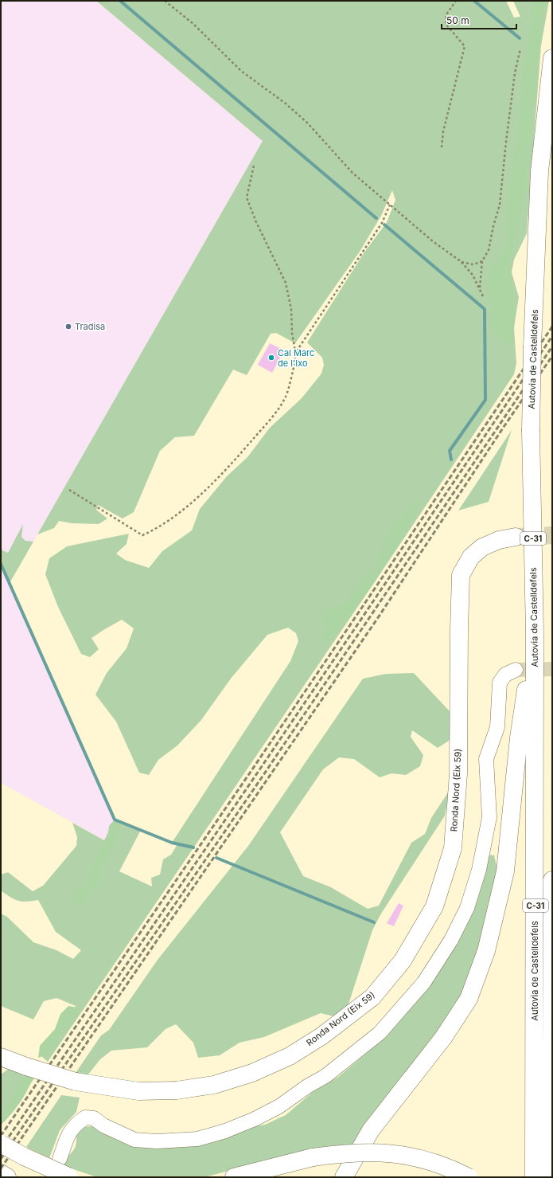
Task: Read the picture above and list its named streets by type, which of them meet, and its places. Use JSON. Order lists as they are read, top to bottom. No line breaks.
{"streets":{"main road":["Autovia de Castelldefels","C-31","Ronda Nord (Eix 59)"]},"places":["Tradisa","Cal Marc de l'Ixo"],"scale_bar":"50 m"}
